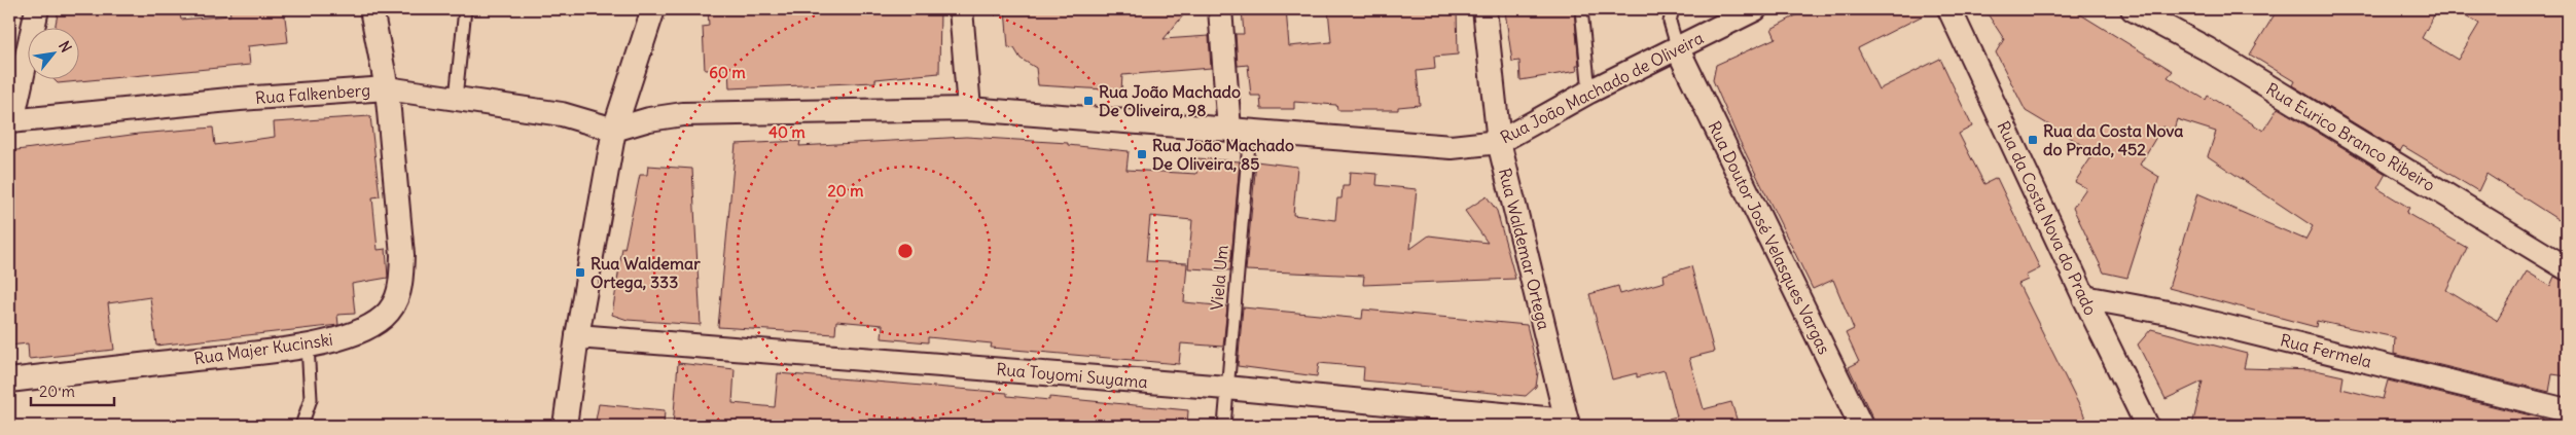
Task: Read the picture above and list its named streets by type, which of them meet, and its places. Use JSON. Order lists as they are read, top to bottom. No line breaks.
{"streets":{"street":["Rua João Machado de Oliveira","Rua Falkenberg","Rua Eurico Branco Ribeiro","Rua da Costa Nova do Prado","Rua Doutor José Velasques Vargas","Rua Waldemar Ortega","Rua Majer Kucinski","Rua Fermela","Rua Toyomi Suyama"],"lane":["Viela Um"]},"crossings":[["Rua João Machado de Oliveira","Rua Falkenberg"],["Rua João Machado de Oliveira","Rua Doutor José Velasques Vargas"],["Rua João Machado de Oliveira","Rua Waldemar Ortega"],["Rua João Machado de Oliveira","Viela Um"],["Rua Falkenberg","Rua Majer Kucinski"],["Rua da Costa Nova do Prado","Rua Fermela"],["Rua Waldemar Ortega","Rua Toyomi Suyama"],["Viela Um","Rua Toyomi Suyama"]],"places":{"transit":["Rua João Machado De Oliveira, 98","Rua da Costa Nova do Prado, 452","Rua João Machado De Oliveira, 85","Rua Waldemar Ortega, 333"]},"scale_bar":"20 m","north":"top right","rings":["60 m","40 m","20 m"]}
